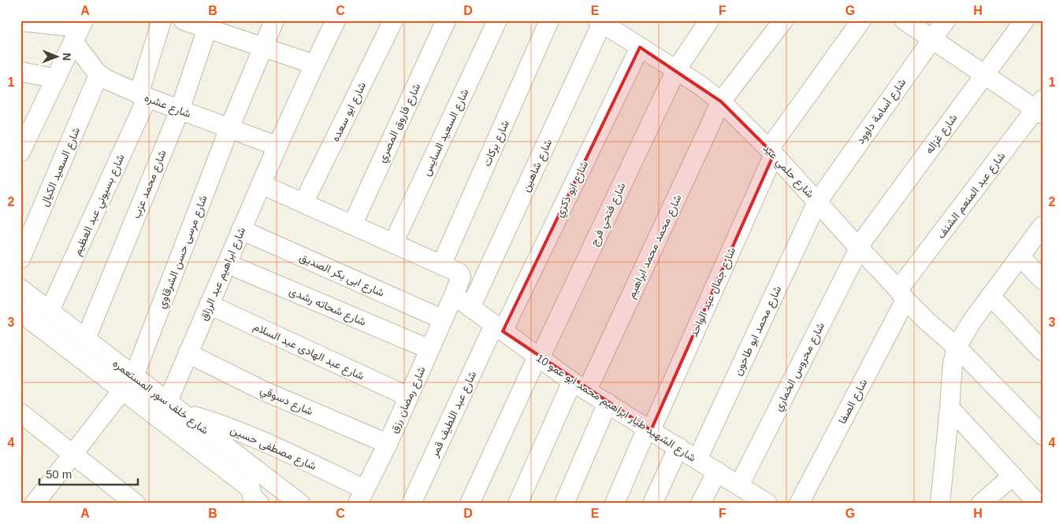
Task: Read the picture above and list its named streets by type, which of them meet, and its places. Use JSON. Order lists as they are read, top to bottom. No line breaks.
{"streets":{"street":["شارع عشره","شارع أسامة داوود","شارع ابو سعده","شارع فاروق المصري","شارع السعيد السايس","شارع غزاله","شارع بركات","شارع شاهين","شارع السعيد الكيال","شارع حلمي عيد","شارع محمد عزب","شارع ابو ذكري","شارع عبد المنعم الشنف","شارع بسيوني عبد العظيم","شارع فتحي فرج","شارع محمد محمد ابراهيم","شارع مرسى حسن الشرقاوي","شارع ابراهيم عبد الرزاق","شارع ابى بكر الصديق","شارع جمال عبد الواحد","شارع شحاته رشدى","شارع محمد ابو طاحون","شارع عبد الهادى عبد السلام","شارع محروس الخماري","شارع خلف سور المستعمره","شارع رمضان رزق","شارع دسوقي","شارع الصفا","شارع الشهيد طيار ابراهيم محمد ابو عمو 10","شارع عبد اللطيف قمر","شارع مصطفى حسين"]},"crossings":[["شارع عشره","شارع السعيد الكيال"],["شارع عشره","شارع محمد عزب"],["شارع عشره","شارع بسيوني عبد العظيم"],["شارع عشره","شارع مرسى حسن الشرقاوي"],["شارع عشره","شارع ابراهيم عبد الرزاق"],["شارع أسامة داوود","شارع حلمي عيد"],["شارع أسامة داوود","شارع محمد ابو طاحون"],["شارع غزاله","شارع حلمي عيد"],["شارع غزاله","شارع محروس الخماري"],["شارع شاهين","شارع حلمي عيد"],["شارع شاهين","شارع الشهيد طيار ابراهيم محمد ابو عمو 10"],["شارع حلمي عيد","شارع ابو ذكري"],["شارع حلمي عيد","شارع عبد المنعم الشنف"],["شارع حلمي عيد","شارع فتحي فرج"],["شارع حلمي عيد","شارع محمد محمد ابراهيم"],["شارع حلمي عيد","شارع جمال عبد الواحد"],["شارع حلمي عيد","شارع محمد ابو طاحون"],["شارع حلمي عيد","شارع محروس الخماري"],["شارع حلمي عيد","شارع الصفا"],["شارع محمد عزب","شارع خلف سور المستعمره"],["شارع ابو ذكري","شارع الشهيد طيار ابراهيم محمد ابو عمو 10"],["شارع ابو ذكري","شارع عبد اللطيف قمر"],["شارع عبد المنعم الشنف","شارع الصفا"],["شارع بسيوني عبد العظيم","شارع خلف سور المستعمره"],["شارع فتحي فرج","شارع الشهيد طيار ابراهيم محمد ابو عمو 10"],["شارع محمد محمد ابراهيم","شارع الشهيد طيار ابراهيم محمد ابو عمو 10"],["شارع مرسى حسن الشرقاوي","شارع خلف سور المستعمره"],["شارع ابراهيم عبد الرزاق","شارع ابى بكر الصديق"],["شارع ابراهيم عبد الرزاق","شارع شحاته رشدى"],["شارع ابراهيم عبد الرزاق","شارع عبد الهادى عبد السلام"],["شارع ابراهيم عبد الرزاق","شارع خلف سور المستعمره"],["شارع ابراهيم عبد الرزاق","شارع دسوقي"],["شارع ابراهيم عبد الرزاق","شارع مصطفى حسين"],["شارع ابى بكر الصديق","شارع رمضان رزق"],["شارع جمال عبد الواحد","شارع الشهيد طيار ابراهيم محمد ابو عمو 10"],["شارع شحاته رشدى","شارع رمضان رزق"],["شارع محمد ابو طاحون","شارع الشهيد طيار ابراهيم محمد ابو عمو 10"],["شارع عبد الهادى عبد السلام","شارع رمضان رزق"],["شارع محروس الخماري","شارع الشهيد طيار ابراهيم محمد ابو عمو 10"],["شارع خلف سور المستعمره","شارع مصطفى حسين"],["شارع رمضان رزق","شارع دسوقي"],["شارع رمضان رزق","شارع الشهيد طيار ابراهيم محمد ابو عمو 10"],["شارع رمضان رزق","شارع مصطفى حسين"],["شارع الشهيد طيار ابراهيم محمد ابو عمو 10","شارع عبد اللطيف قمر"]],"scale_bar":"50 m","north":"right","grid":{"columns":["A","B","C","D","E","F","G","H"],"rows":["1","2","3","4"]}}
